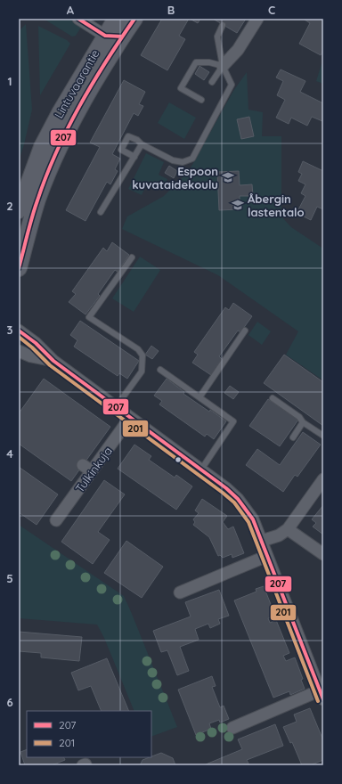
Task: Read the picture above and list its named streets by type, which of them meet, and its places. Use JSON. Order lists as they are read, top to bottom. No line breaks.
{"streets":{"main road":["Lintuvaarantie"],"street":["Tulkinkuja"]},"places":{"school or university":["Espoon kuvataidekoulu","Åbergin lastentalo"]},"lines":["transit line 207","transit line 201"],"legend":["207","201"],"grid":{"columns":["A","B","C"],"rows":["1","2","3","4","5","6"]}}
